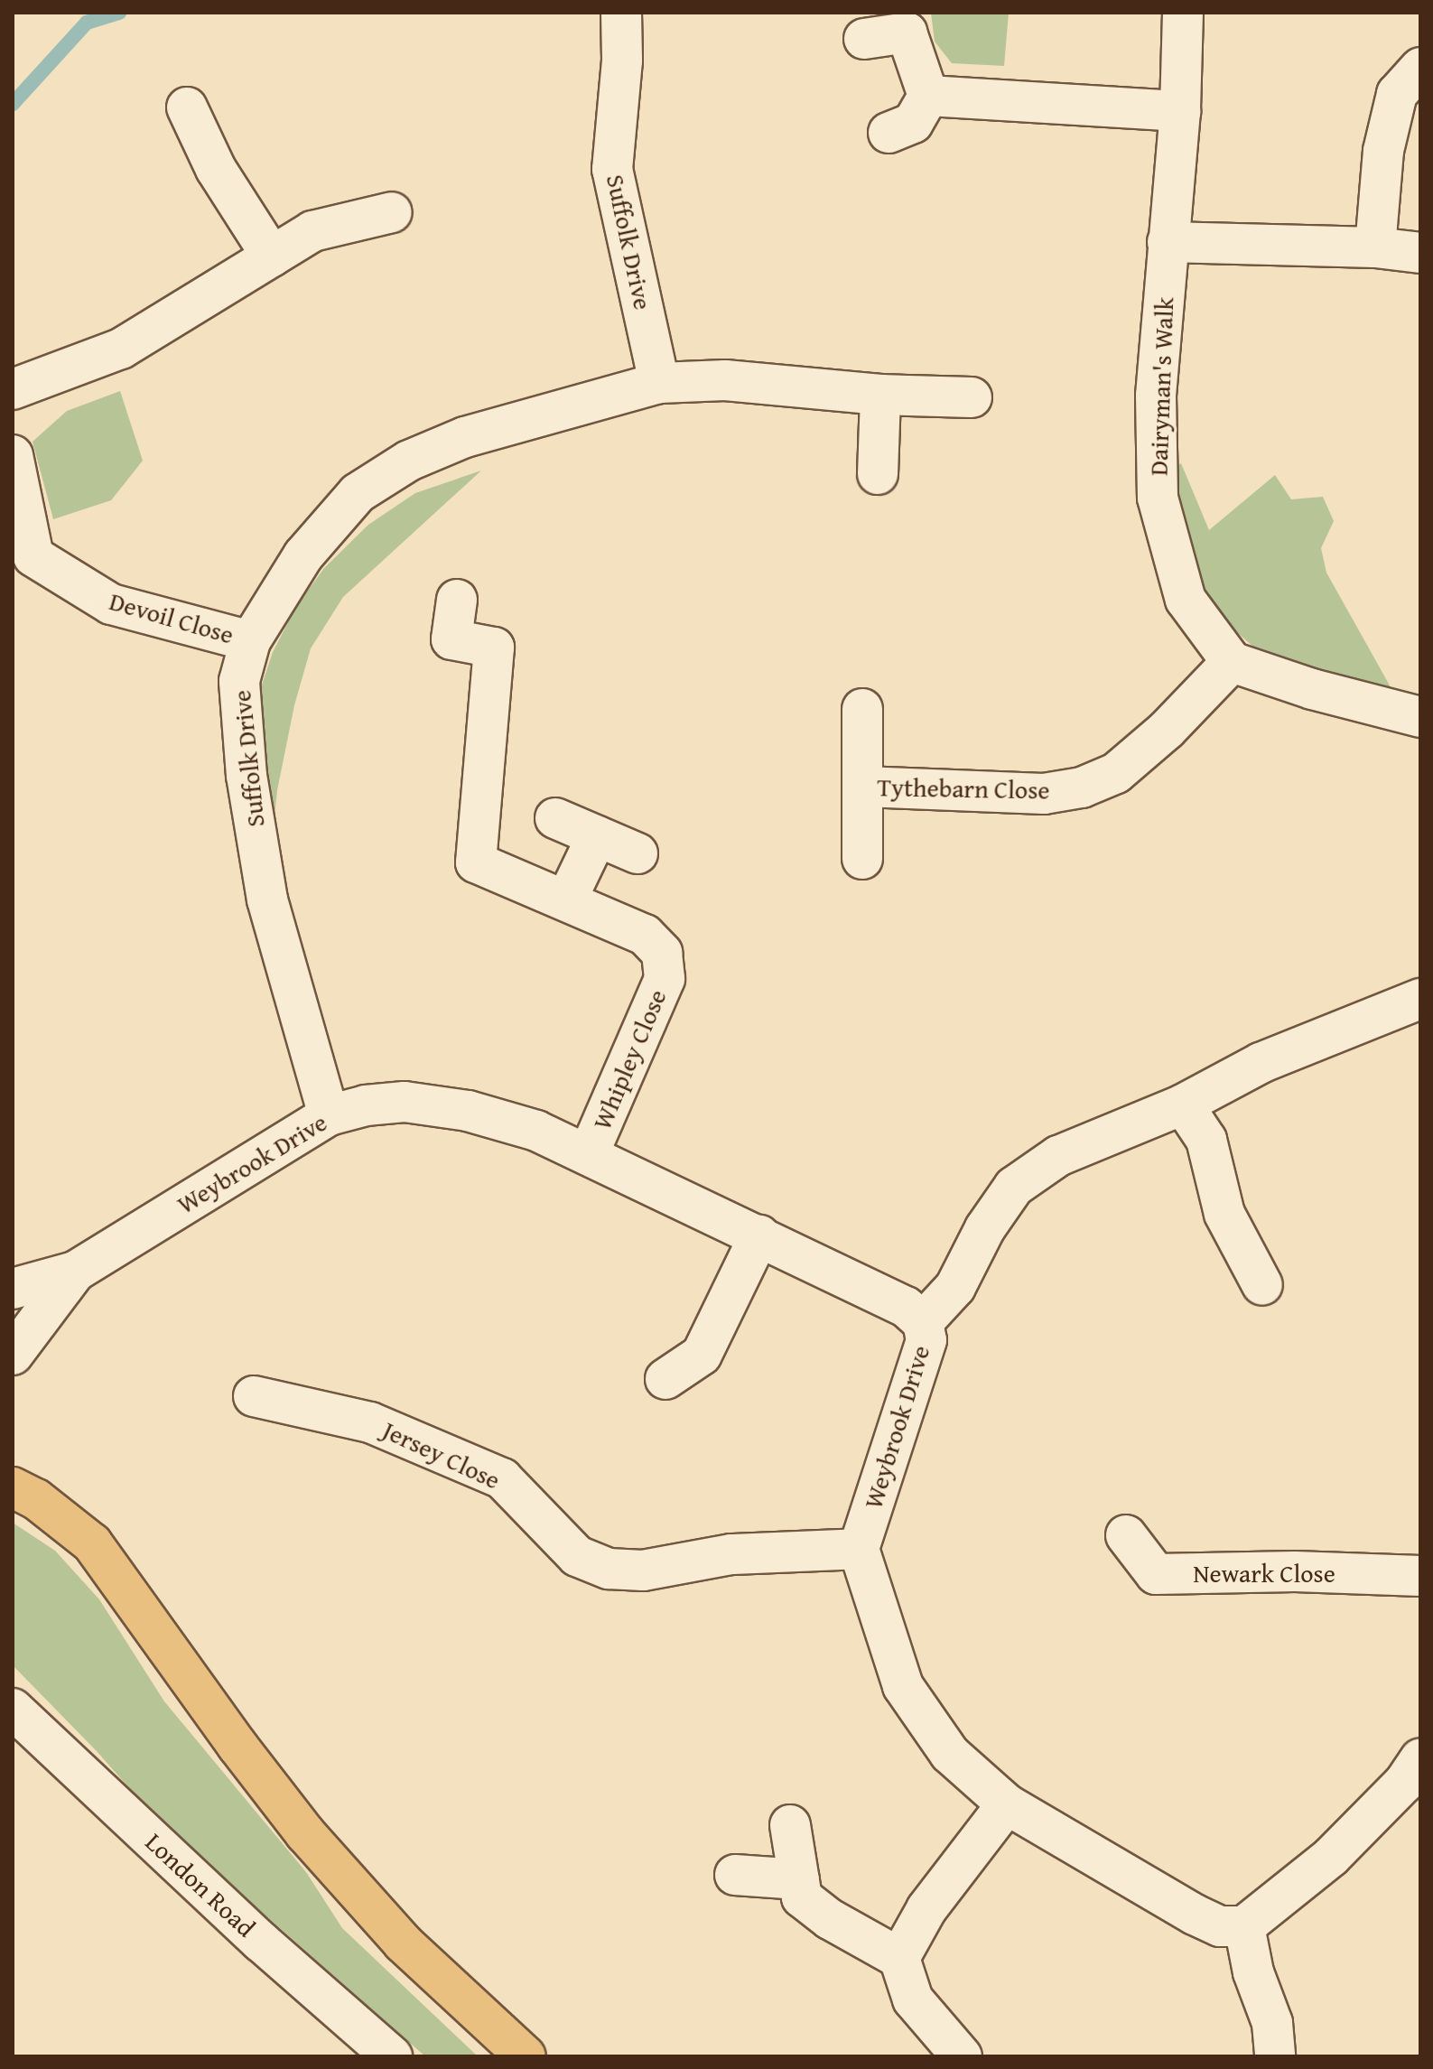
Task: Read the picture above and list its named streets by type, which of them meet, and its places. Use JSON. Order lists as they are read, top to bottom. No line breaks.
{"streets":{"street":["Suffolk Drive","Dairyman's Walk","Devoil Close","Tythebarn Close","Whipley Close","Weybrook Drive","Jersey Close","Newark Close","London Road"]},"crossings":[["Suffolk Drive","Devoil Close"],["Suffolk Drive","Weybrook Drive"],["Dairyman's Walk","Tythebarn Close"],["Whipley Close","Weybrook Drive"],["Weybrook Drive","Jersey Close"]]}
